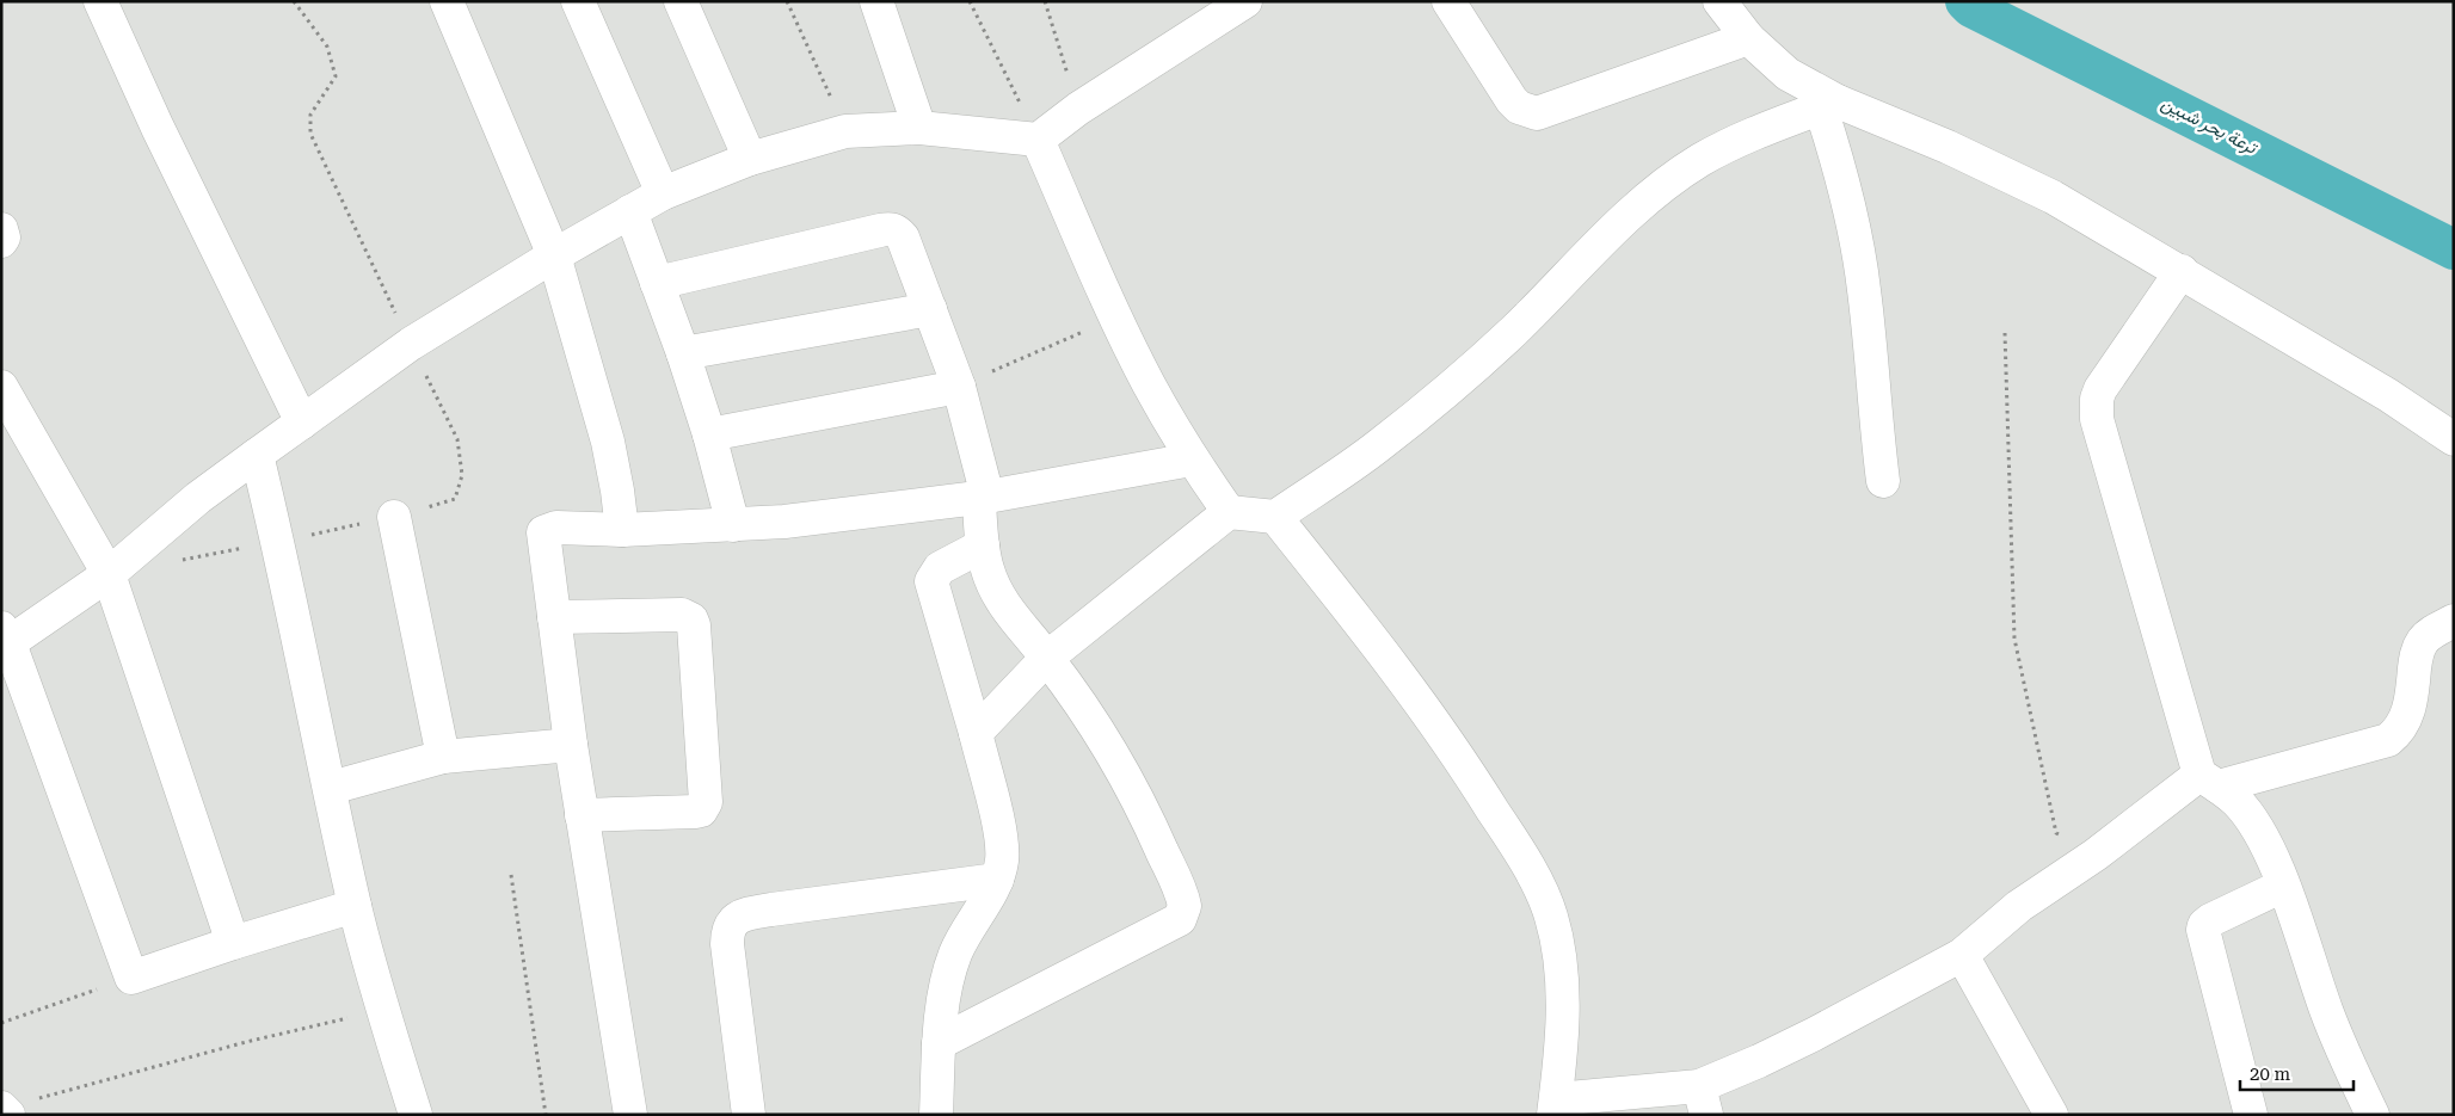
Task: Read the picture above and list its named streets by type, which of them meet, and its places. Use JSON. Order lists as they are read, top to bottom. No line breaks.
{"water":["ترعة بحر شبين"],"scale_bar":"20 m"}
